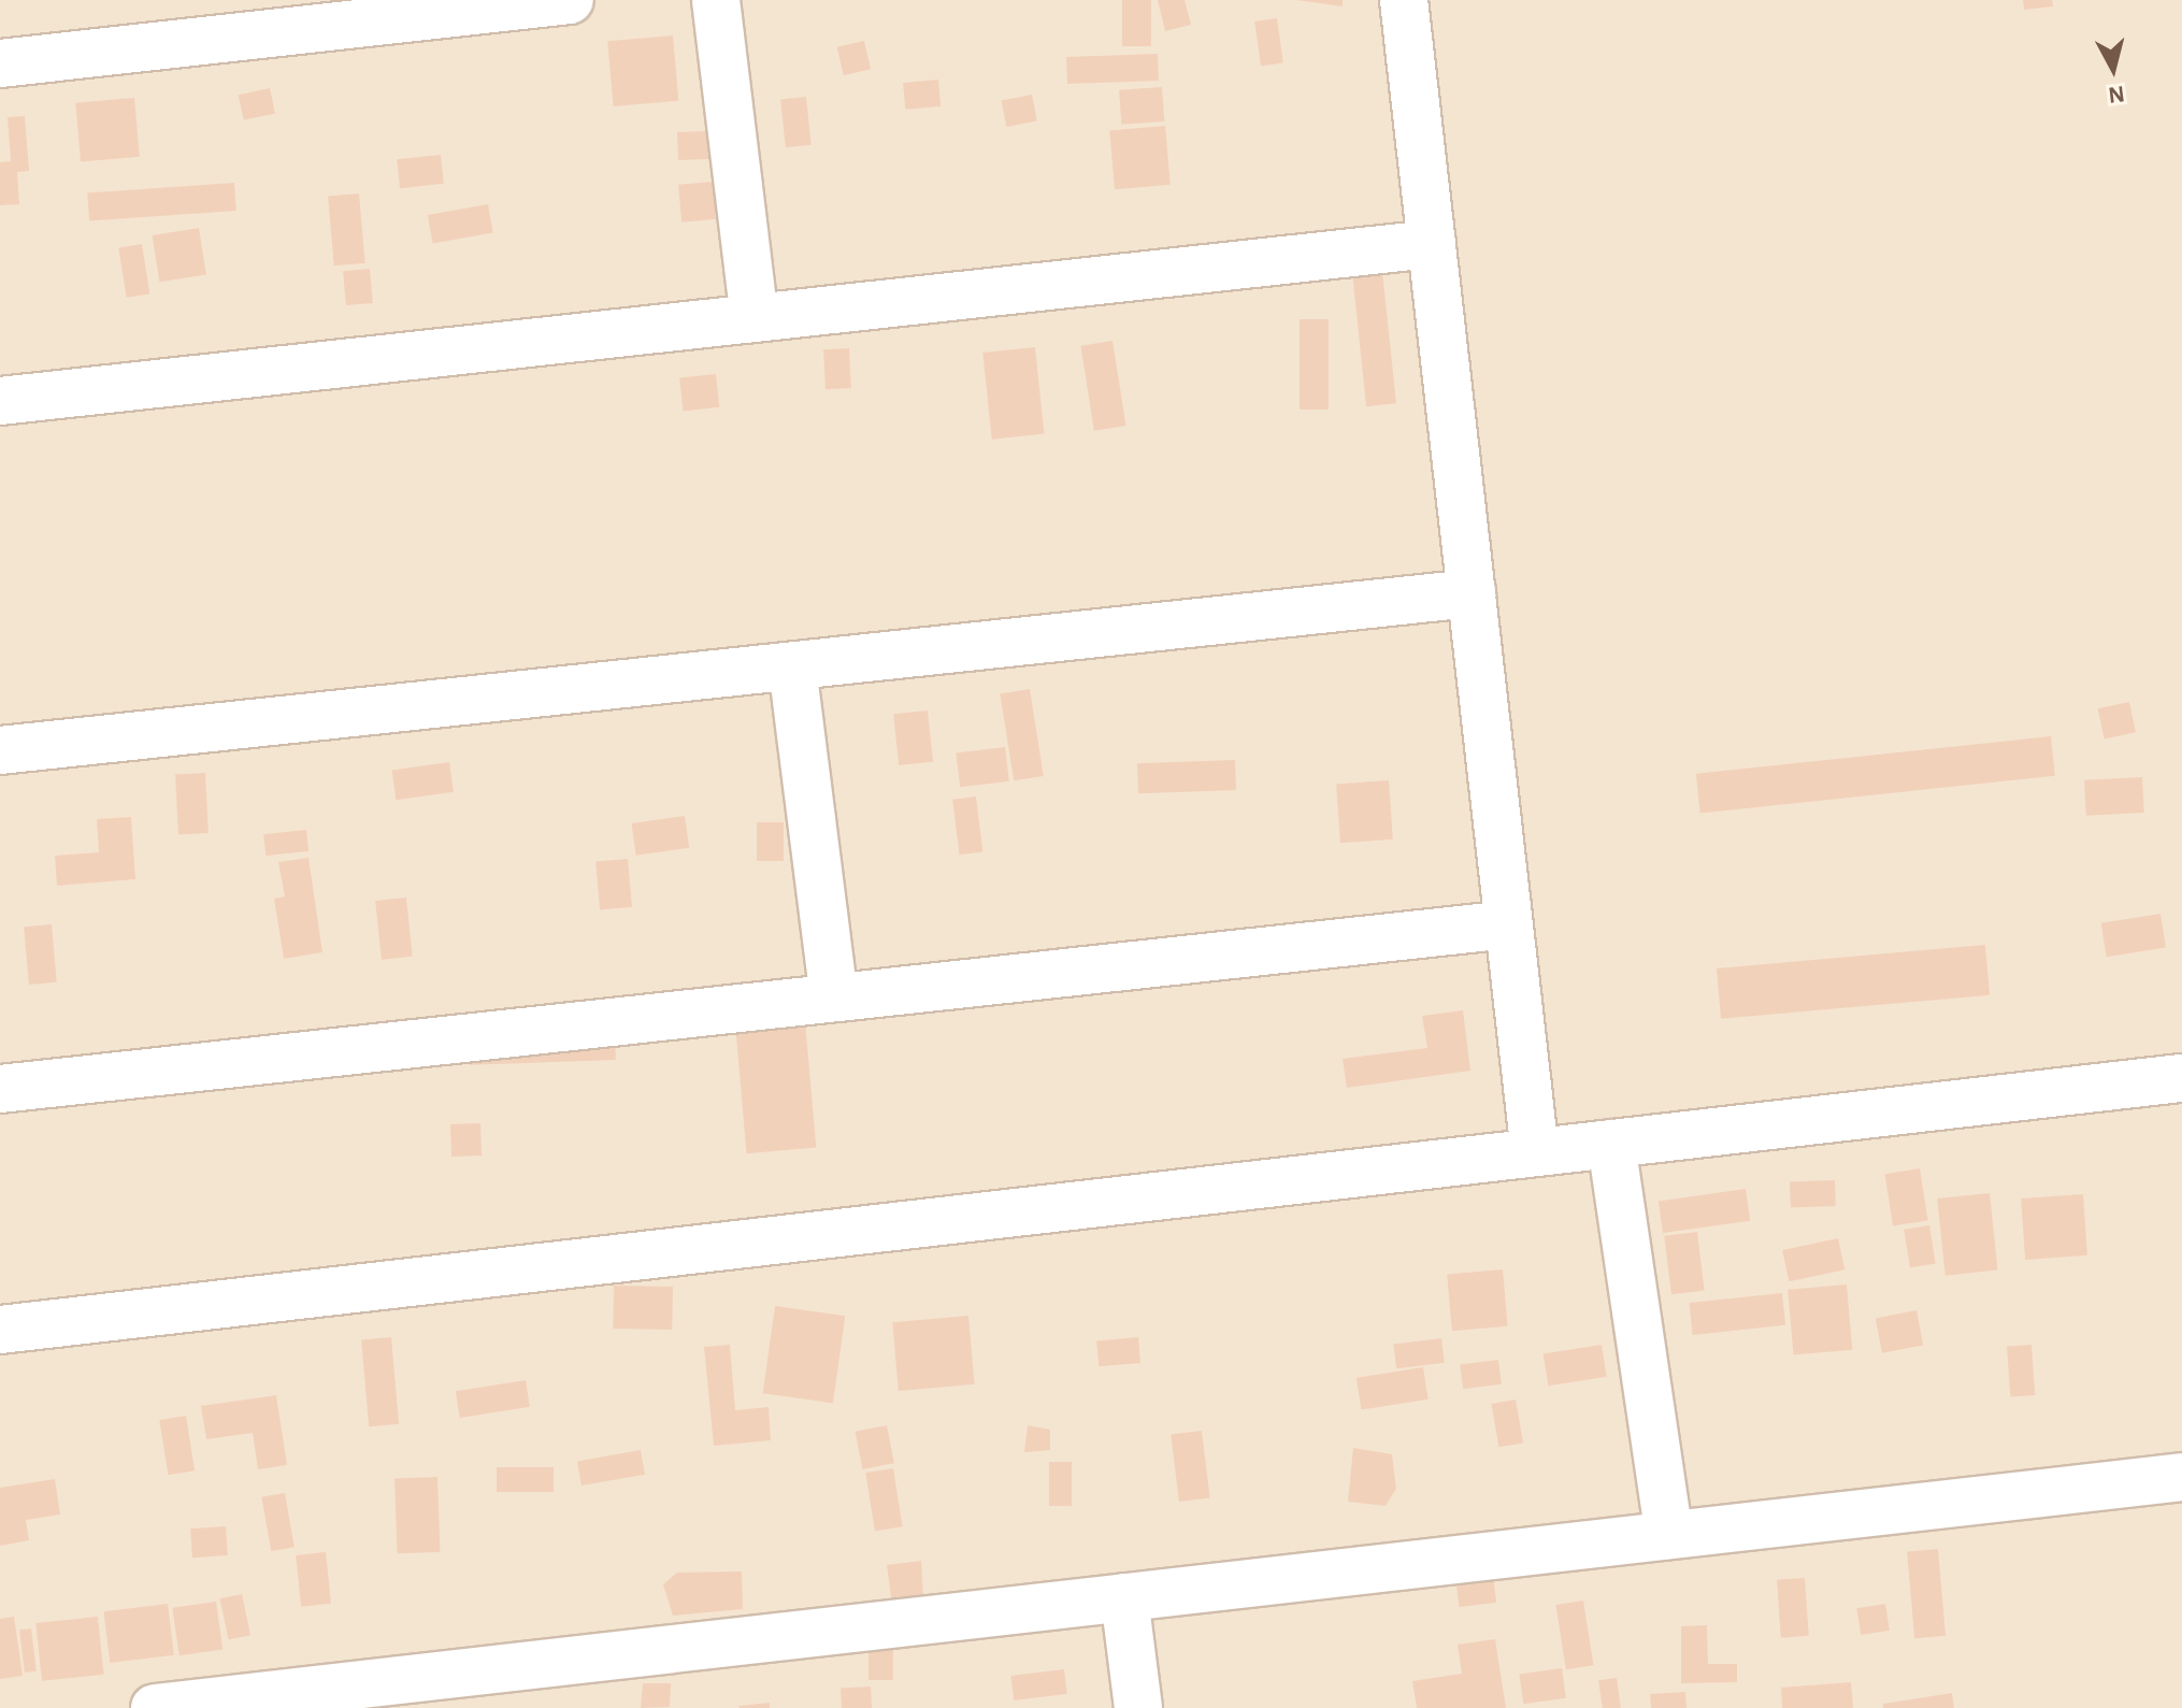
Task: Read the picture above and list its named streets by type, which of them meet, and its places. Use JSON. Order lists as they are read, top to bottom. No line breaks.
{"north":"bottom"}
